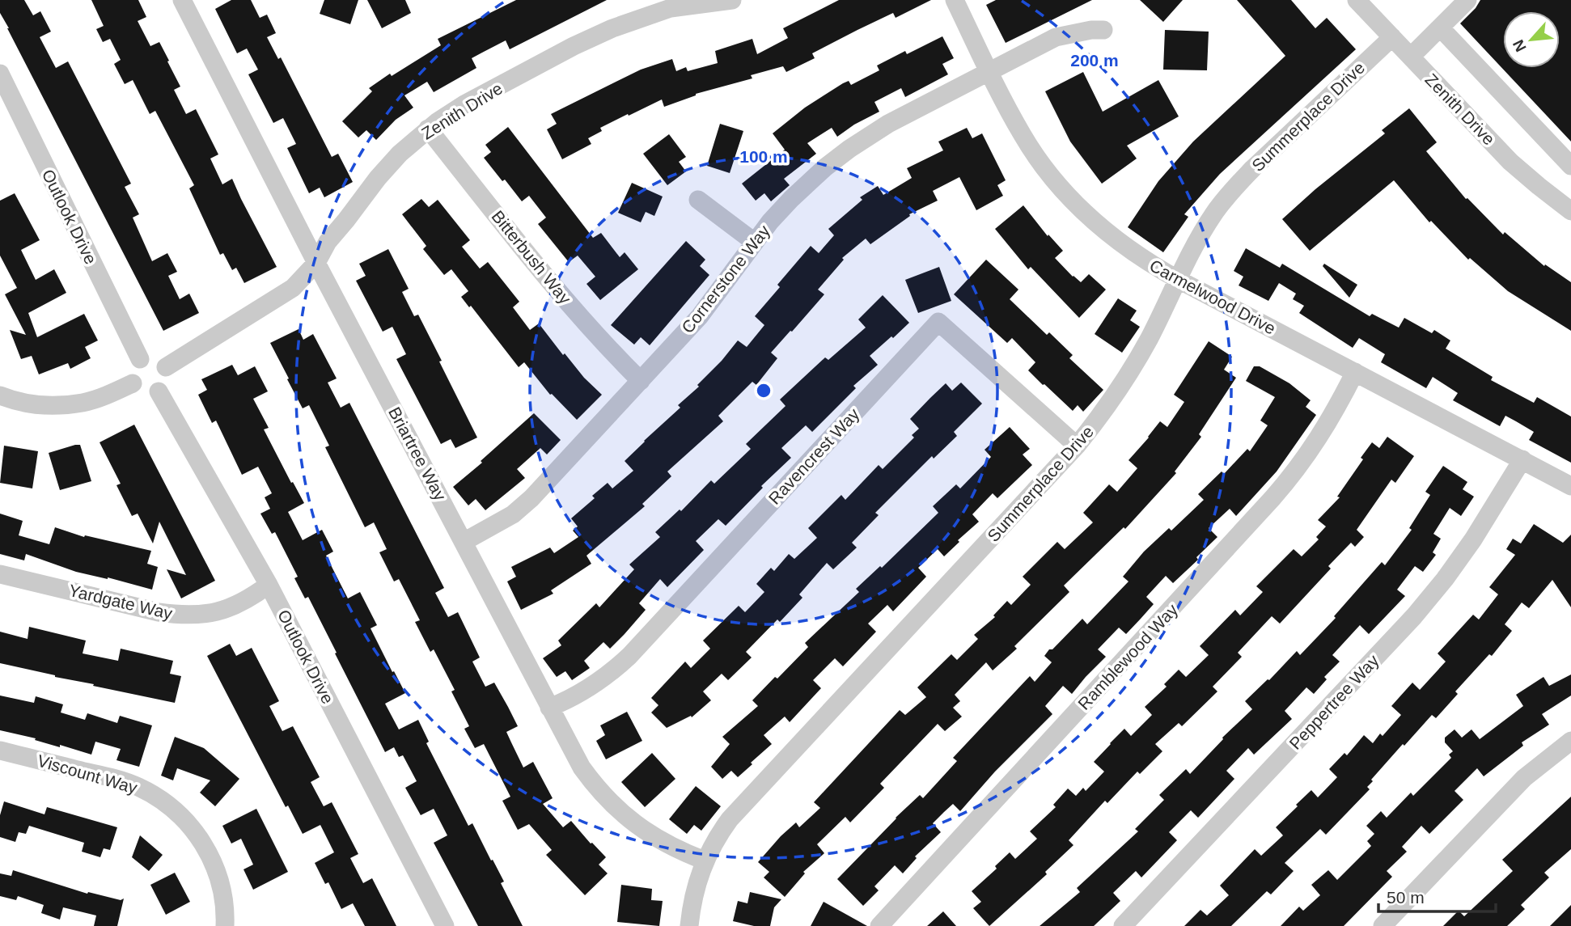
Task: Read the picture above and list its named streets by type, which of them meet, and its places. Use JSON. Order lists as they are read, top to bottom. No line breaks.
{"streets":{"street":["Zenith Drive","Summerplace Drive","Outlook Drive","Bitterbush Way","Cornerstone Way","Carmelwood Drive","Briartree Way","Ravencrest Way","Yardgate Way","Ramblewood Way","Peppertree Way","Viscount Way"]},"crossings":[["Zenith Drive","Summerplace Drive"],["Zenith Drive","Outlook Drive"],["Zenith Drive","Bitterbush Way"],["Zenith Drive","Briartree Way"],["Summerplace Drive","Carmelwood Drive"],["Summerplace Drive","Briartree Way"],["Summerplace Drive","Ravencrest Way"],["Outlook Drive","Yardgate Way"],["Bitterbush Way","Cornerstone Way"],["Cornerstone Way","Carmelwood Drive"],["Cornerstone Way","Briartree Way"],["Carmelwood Drive","Ramblewood Way"],["Carmelwood Drive","Peppertree Way"],["Briartree Way","Ravencrest Way"]],"scale_bar":"50 m","north":"bottom left","rings":["200 m","100 m"]}
